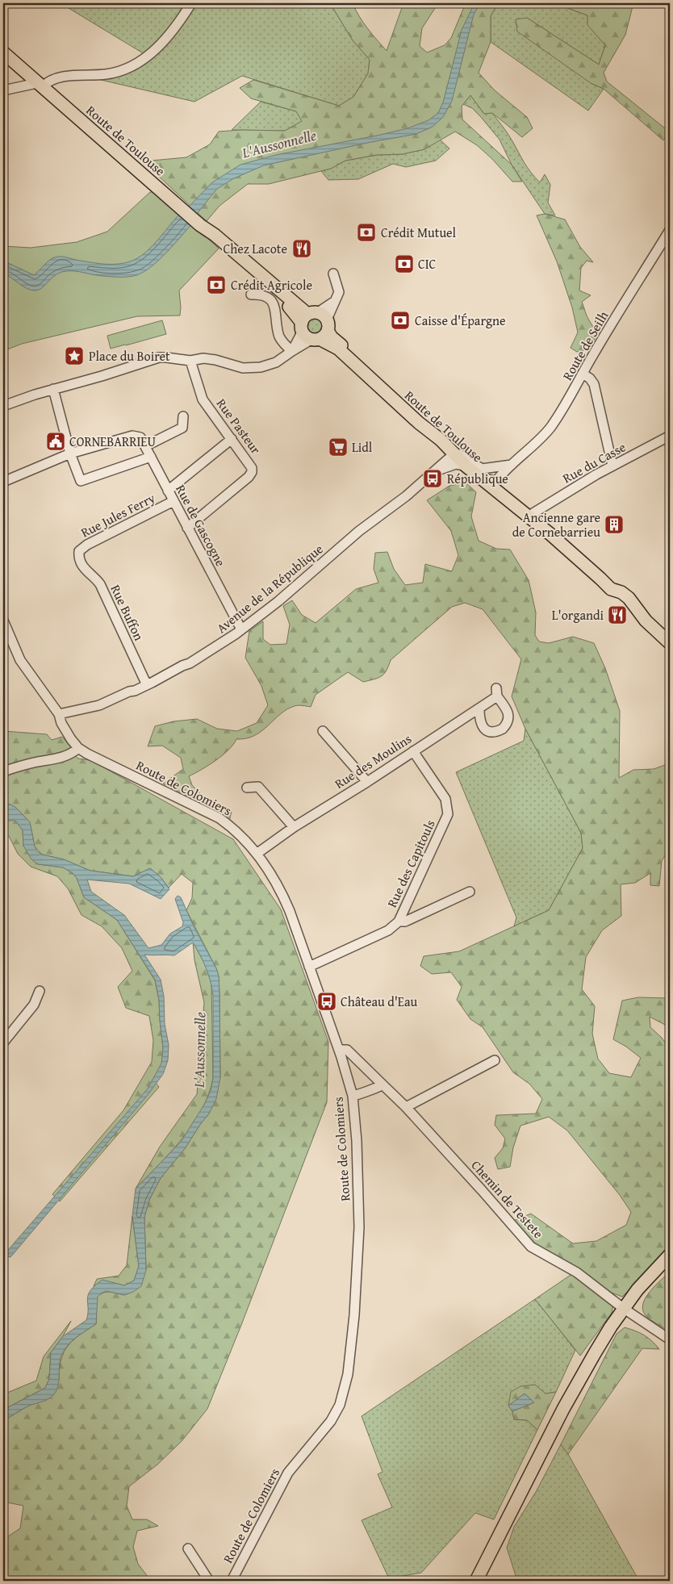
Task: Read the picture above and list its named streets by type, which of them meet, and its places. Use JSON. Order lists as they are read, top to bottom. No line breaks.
{"streets":{"main road":["Route de Toulouse"],"street":["Route de Seilh","Rue Pasteur","Rue du Casse","Rue Jules Ferry","Rue de Gascogne","Avenue de la République","Rue Buffon","Rue des Moulins","Route de Colomiers","Rue des Capitouls","Chemin de Testete"]},"crossings":[["Route de Toulouse","Route de Seilh"],["Route de Toulouse","Rue du Casse"],["Route de Toulouse","Avenue de la République"],["Rue Pasteur","Rue de Gascogne"],["Rue Jules Ferry","Rue de Gascogne"],["Rue Jules Ferry","Rue Buffon"],["Rue de Gascogne","Avenue de la République"],["Avenue de la République","Rue Buffon"],["Avenue de la République","Route de Colomiers"],["Rue des Moulins","Route de Colomiers"],["Rue des Moulins","Rue des Capitouls"],["Route de Colomiers","Rue des Capitouls"],["Route de Colomiers","Chemin de Testete"]],"water":["L'Aussonnelle"],"places":{"bank":["Crédit Mutuel","CIC","Crédit Agricole","Caisse d'Épargne"],"restaurant":["Chez Lacote","L'organdi"],"place":["Place du Boiret"],"public building":["CORNEBARRIEU"],"supermarket":["Lidl"],"bus stop":["République","Château d'Eau"],"building":["Ancienne gare de Cornebarrieu"]}}
